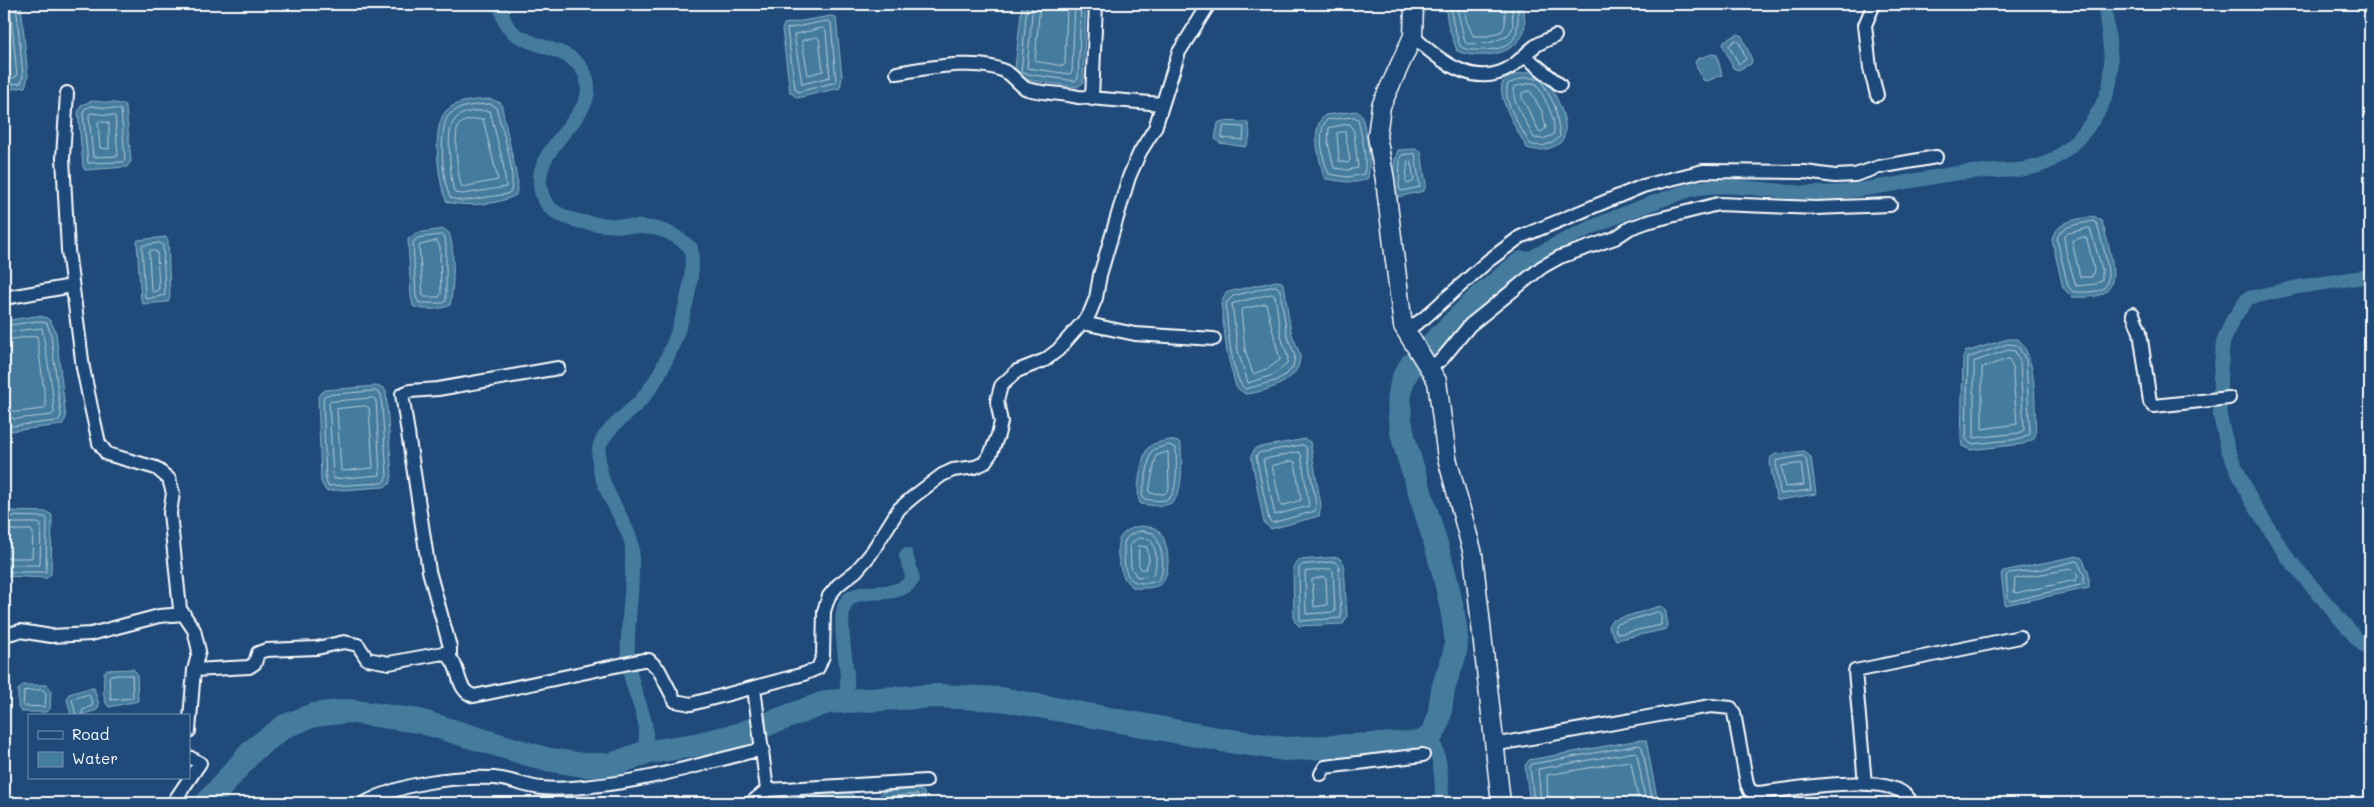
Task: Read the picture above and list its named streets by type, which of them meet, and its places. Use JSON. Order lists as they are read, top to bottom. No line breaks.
{"legend":["Road","Water"]}
